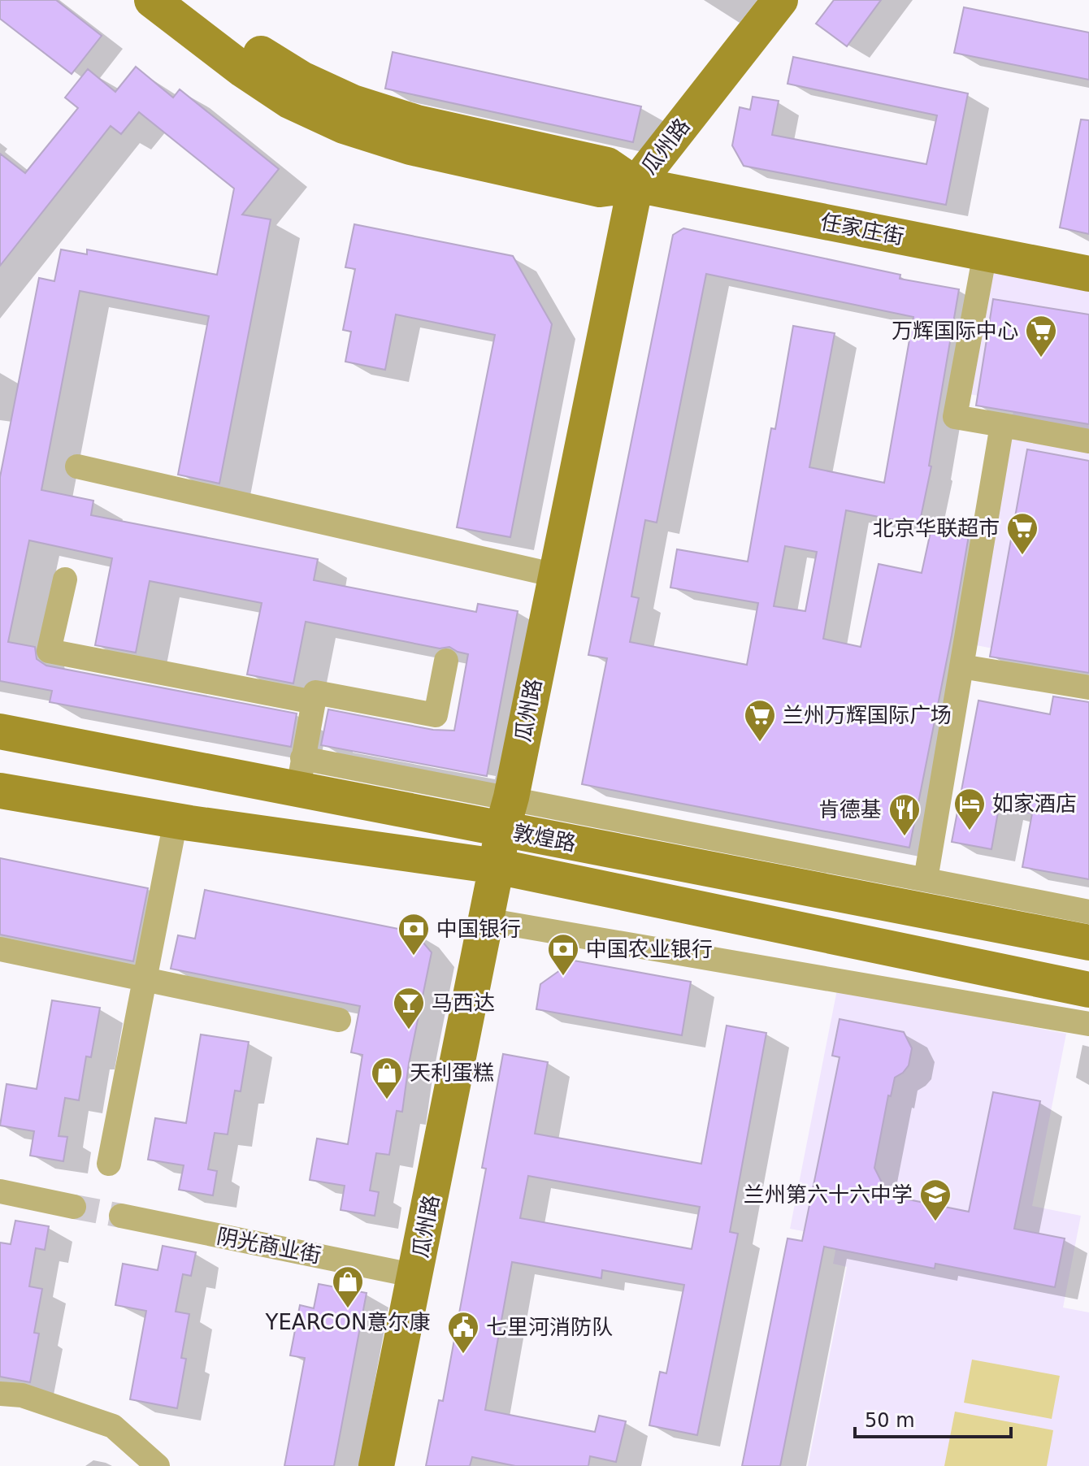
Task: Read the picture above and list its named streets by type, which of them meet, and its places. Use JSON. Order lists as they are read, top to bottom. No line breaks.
{"streets":{"street":["瓜州路","任家庄街","敦煌路","阴光商业街"]},"crossings":[["瓜州路","任家庄街"],["瓜州路","敦煌路"],["瓜州路","阴光商业街"]],"places":{"supermarket":["万辉国际中心","北京华联超市","兰州万辉国际广场"],"hotel":["如家酒店"],"restaurant":["肯德基"],"bank":["中国银行","中国农业银行"],"bar":["马西达"],"shop":["天利蛋糕","YEARCON意尔康"],"school or university":["兰州第六十六中学"],"public building":["七里河消防队"]},"scale_bar":"50 m"}
